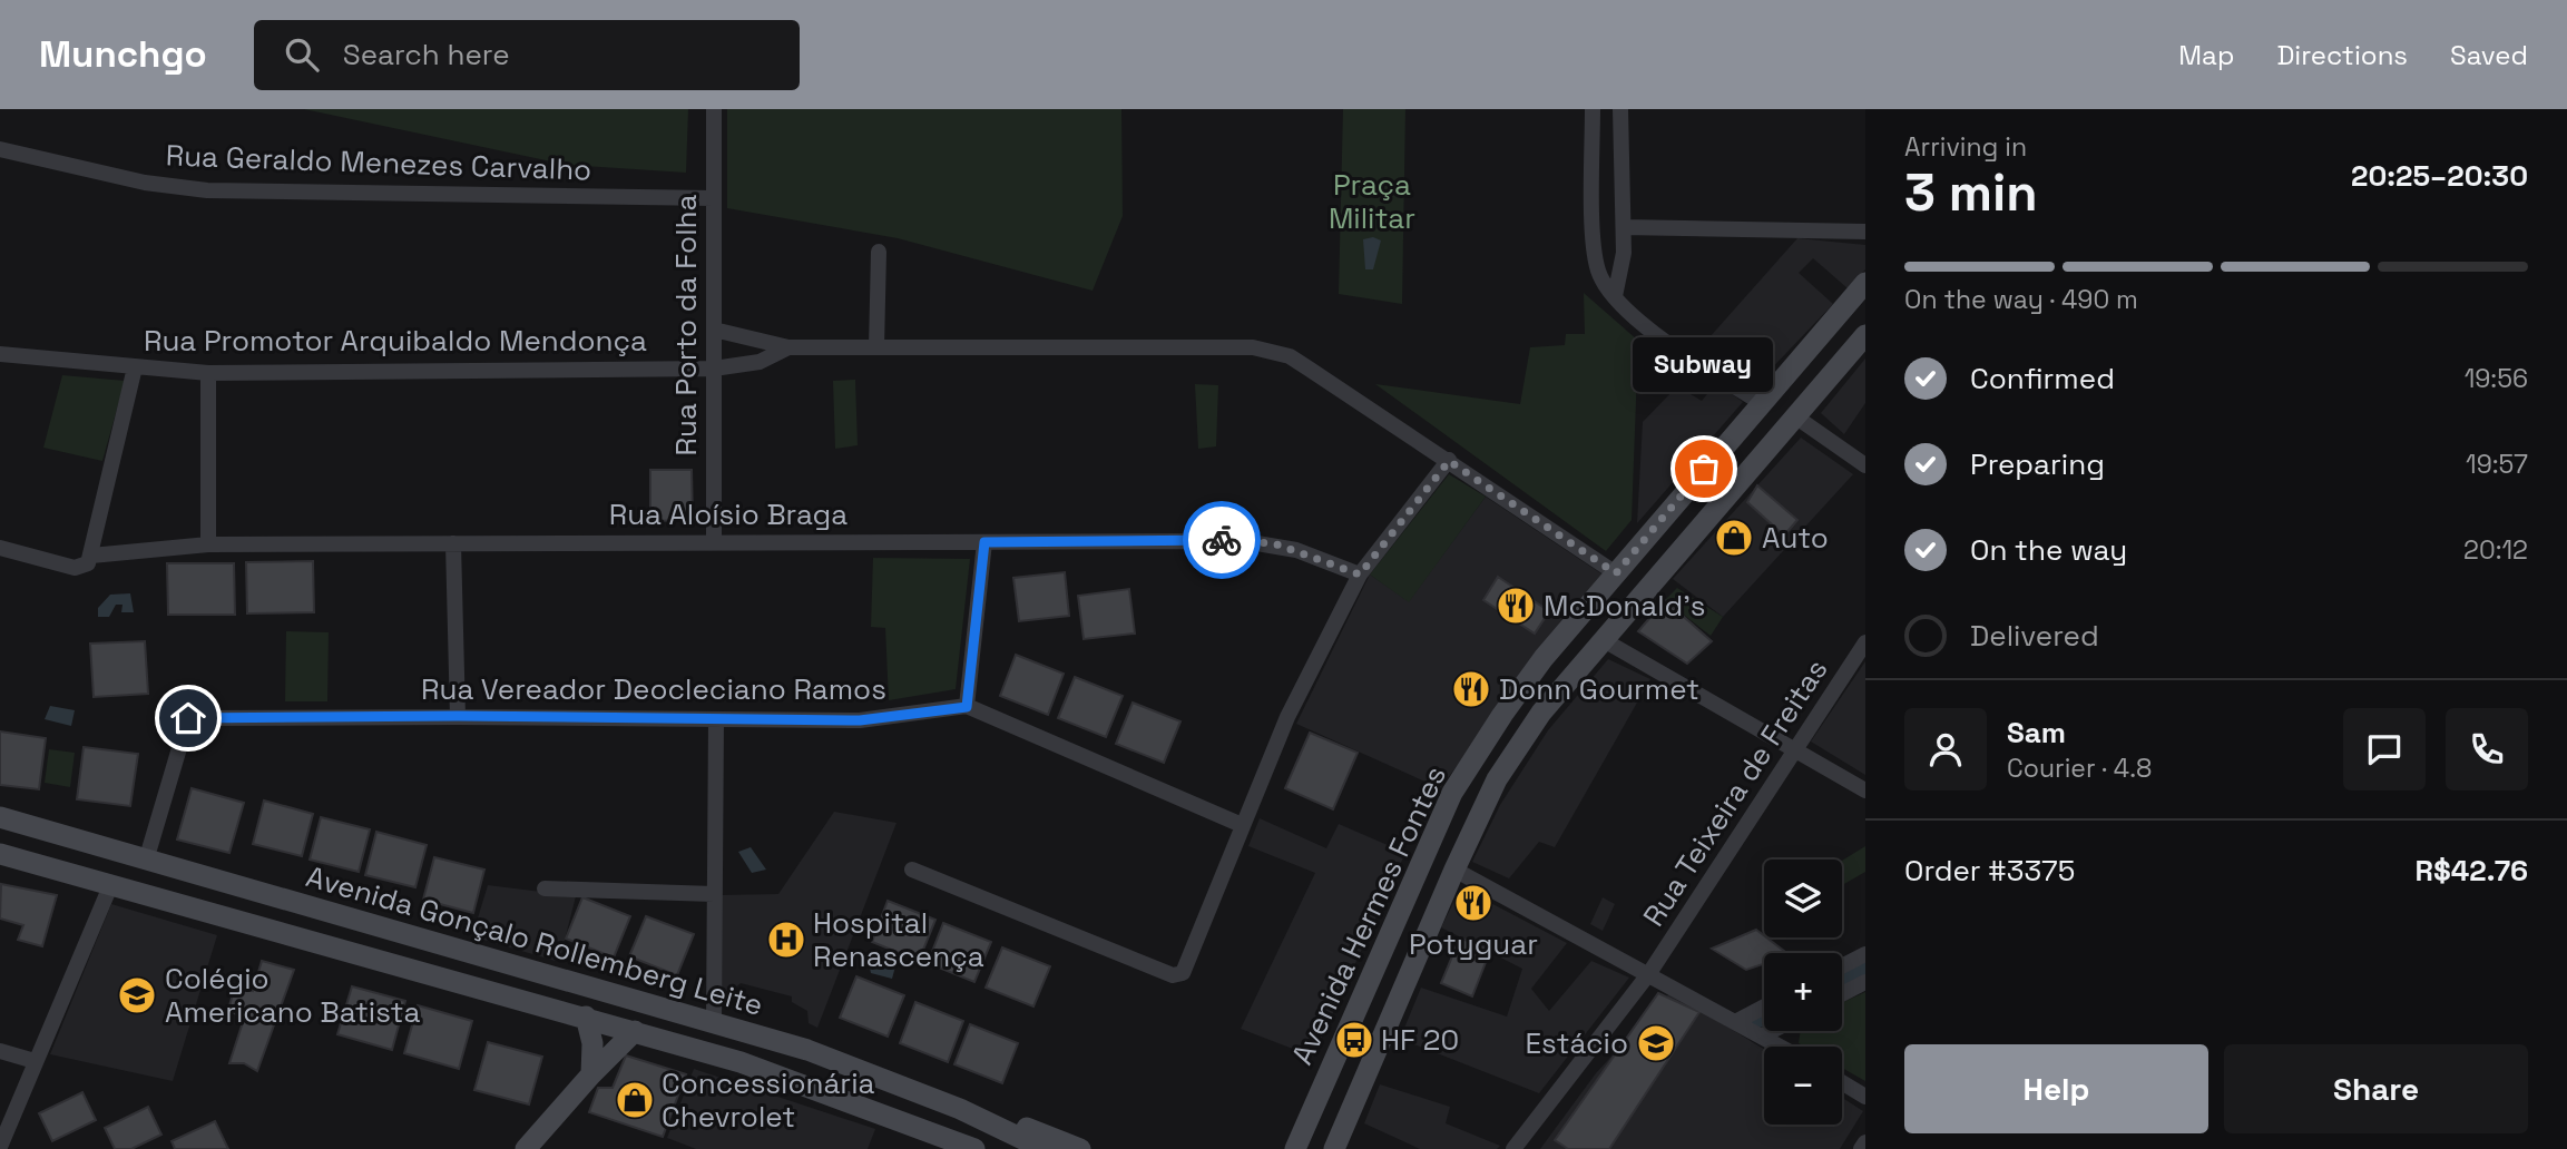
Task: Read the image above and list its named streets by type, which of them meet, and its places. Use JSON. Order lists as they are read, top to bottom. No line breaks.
{"streets":{"main road":["Avenida Hermes Fontes","Avenida Gonçalo Rollemberg Leite"],"street":["Rua Geraldo Menezes Carvalho","Rua Porto da Folha","Rua Promotor Arquibaldo Mendonça","Rua Aloísio Braga","Rua Vereador Deocleciano Ramos","Rua Teixeira de Freitas"]},"crossings":[["Rua Geraldo Menezes Carvalho","Rua Porto da Folha"],["Rua Porto da Folha","Rua Promotor Arquibaldo Mendonça"],["Rua Porto da Folha","Rua Aloísio Braga"],["Rua Promotor Arquibaldo Mendonça","Avenida Hermes Fontes"],["Rua Vereador Deocleciano Ramos","Avenida Gonçalo Rollemberg Leite"]],"parks":["Praça Militar"],"places":{"other":["Subway"],"shop":["Auto","Concessionária Chevrolet"],"restaurant":["McDonald's","Donn Gourmet","Potyguar"],"hospital":["Hospital Renascença"],"school or university":["Colégio Americano Batista","Estácio"],"bus stop":["HF 20"]},"page":{"header":"Munchgo","search":"Search here","nav":["Map","Directions","Saved"],"heading":["3 min","Arriving in","20:25–20:30"],"panel":["Sam","Courier · 4.8","Order #3375","R$42.76"],"bar":"On the way · 490 m","list":[["Confirmed","19:56"],["Preparing","19:57"],["On the way","20:12"],"Delivered"],"bubble":"Subway","map_buttons":["+","−"],"buttons":["Help","Share"]}}
